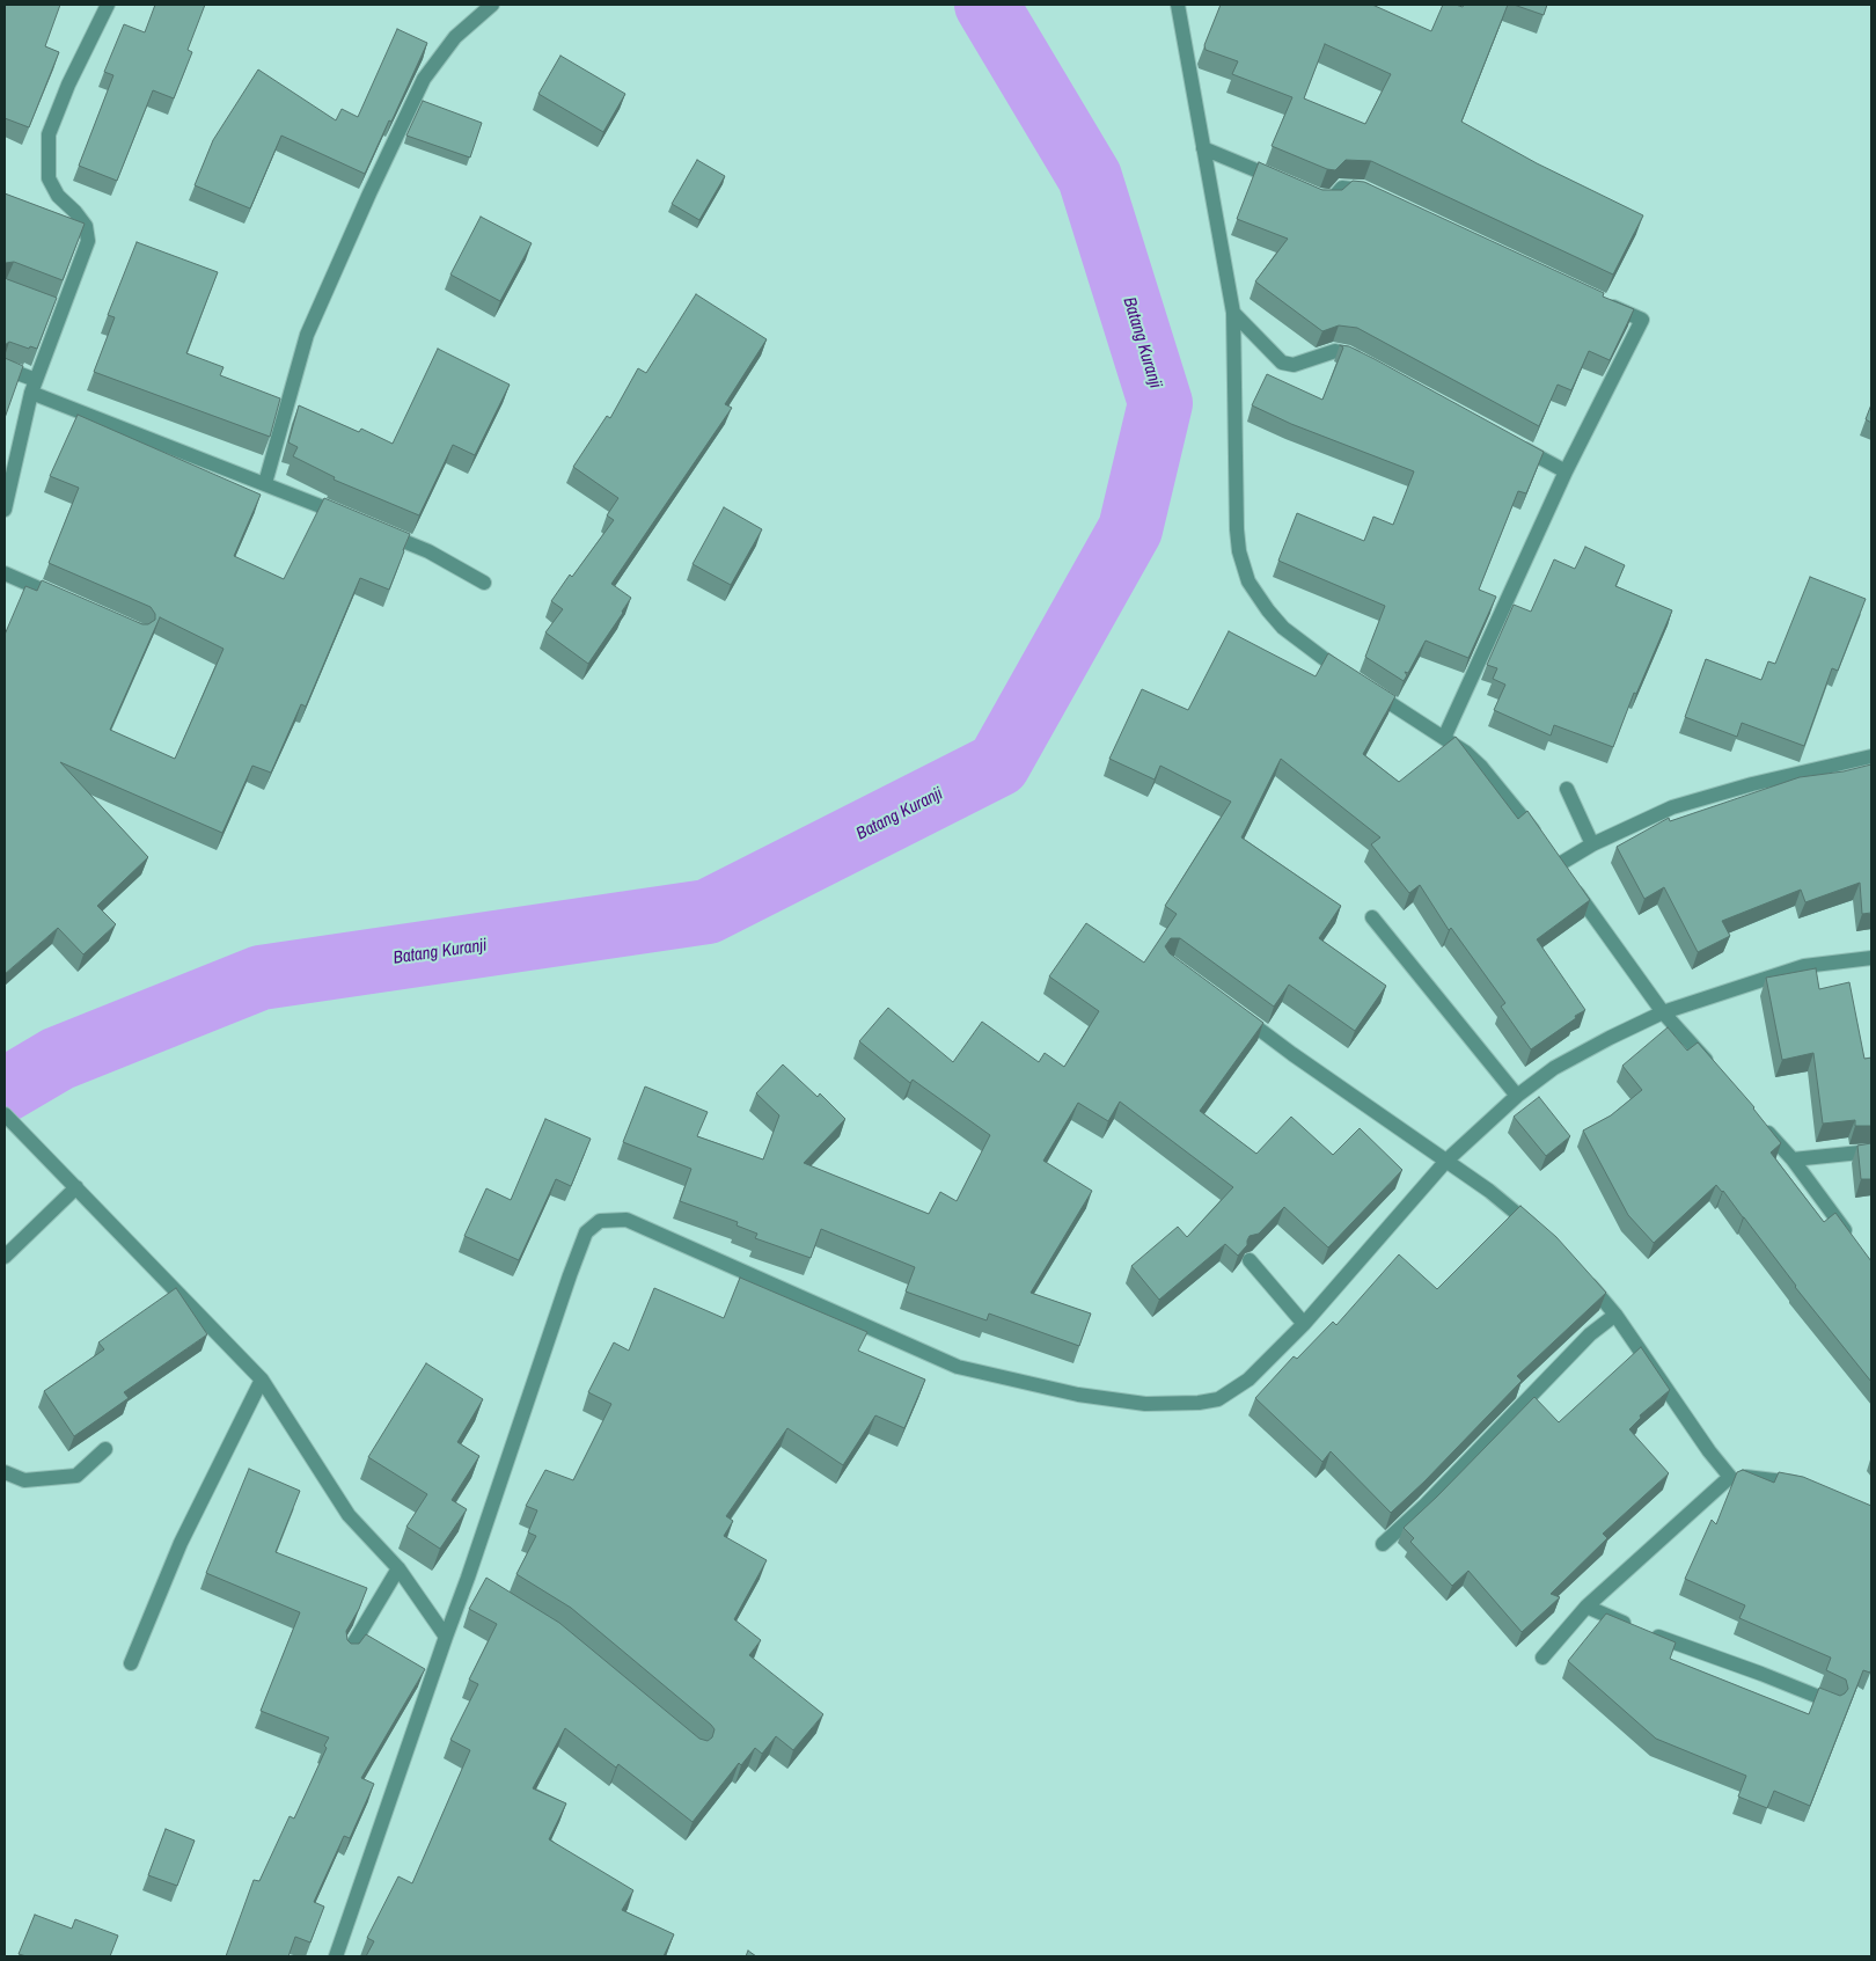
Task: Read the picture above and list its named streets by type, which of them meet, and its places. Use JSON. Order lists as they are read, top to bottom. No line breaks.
{"water":["Batang Kuranji"]}
